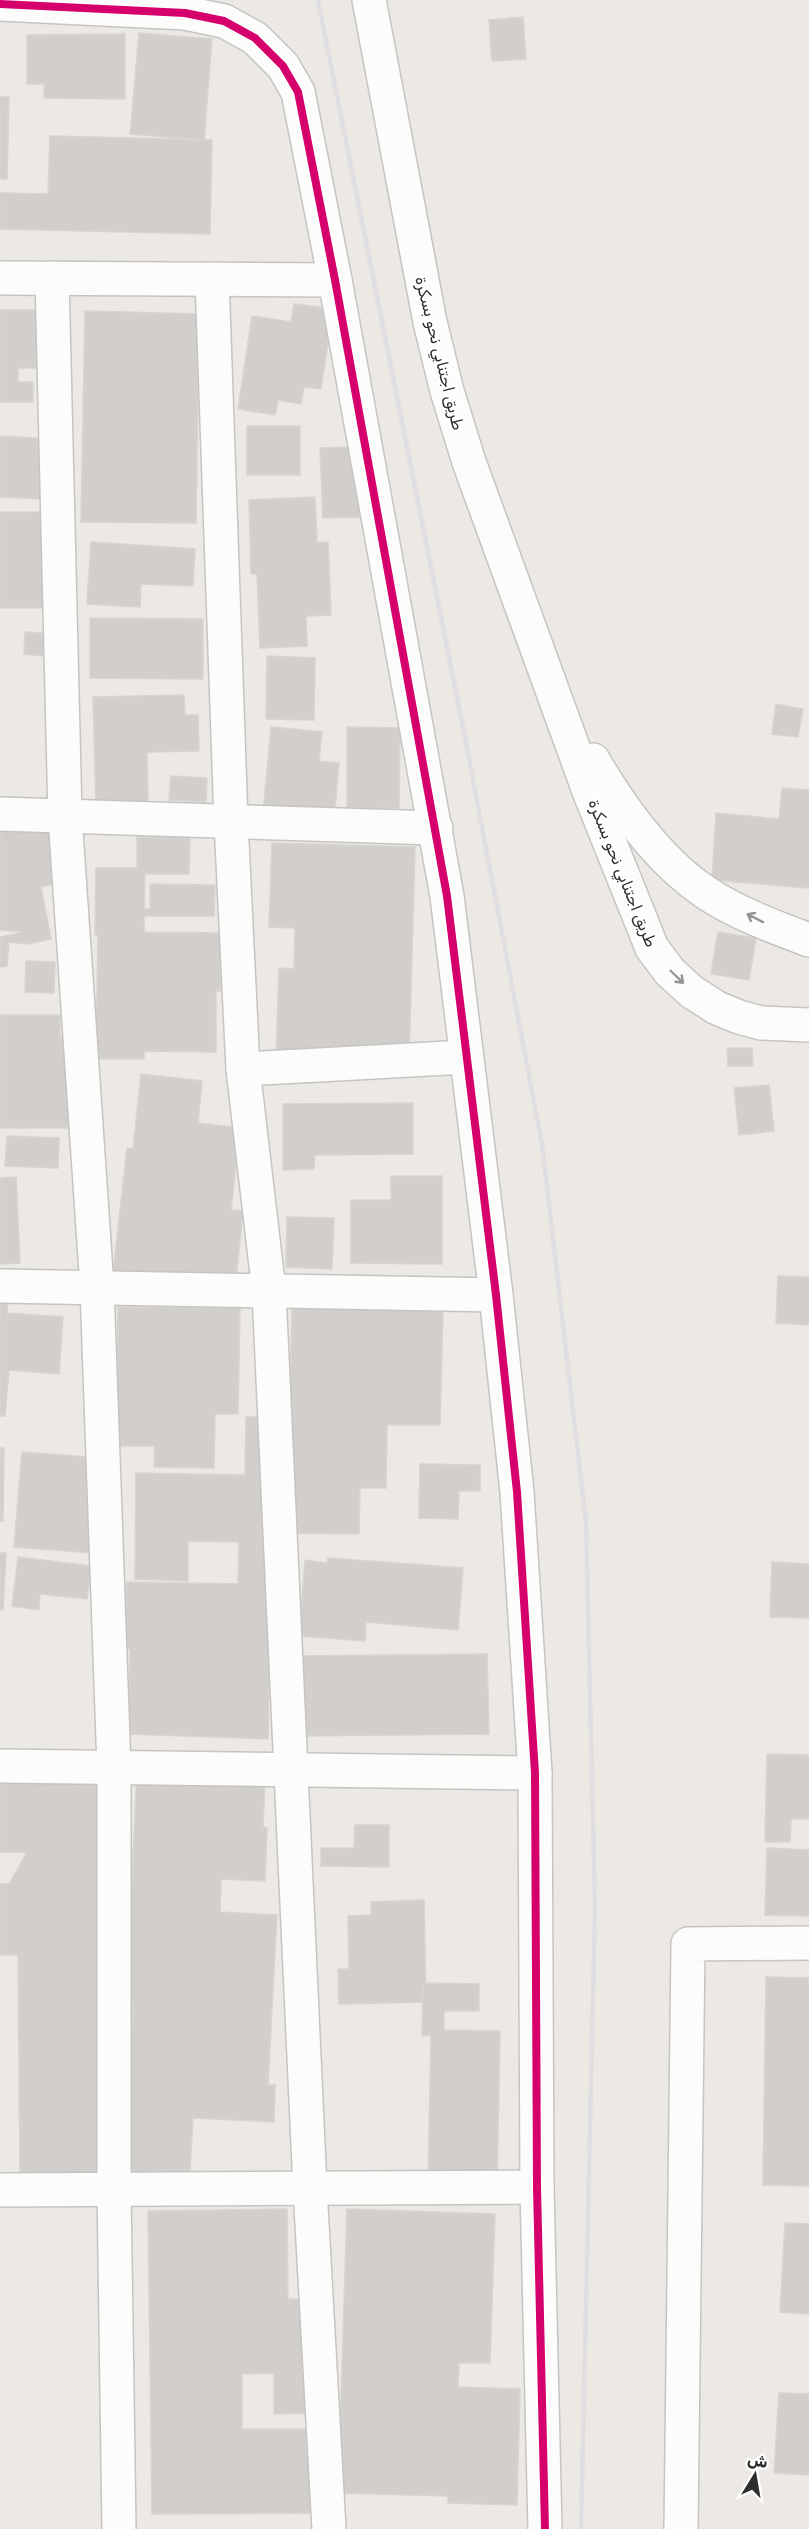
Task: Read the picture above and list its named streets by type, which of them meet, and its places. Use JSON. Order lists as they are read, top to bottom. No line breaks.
{"streets":{"street":["طريق اجتنابي نحو بسكرة"]},"north":"top"}
